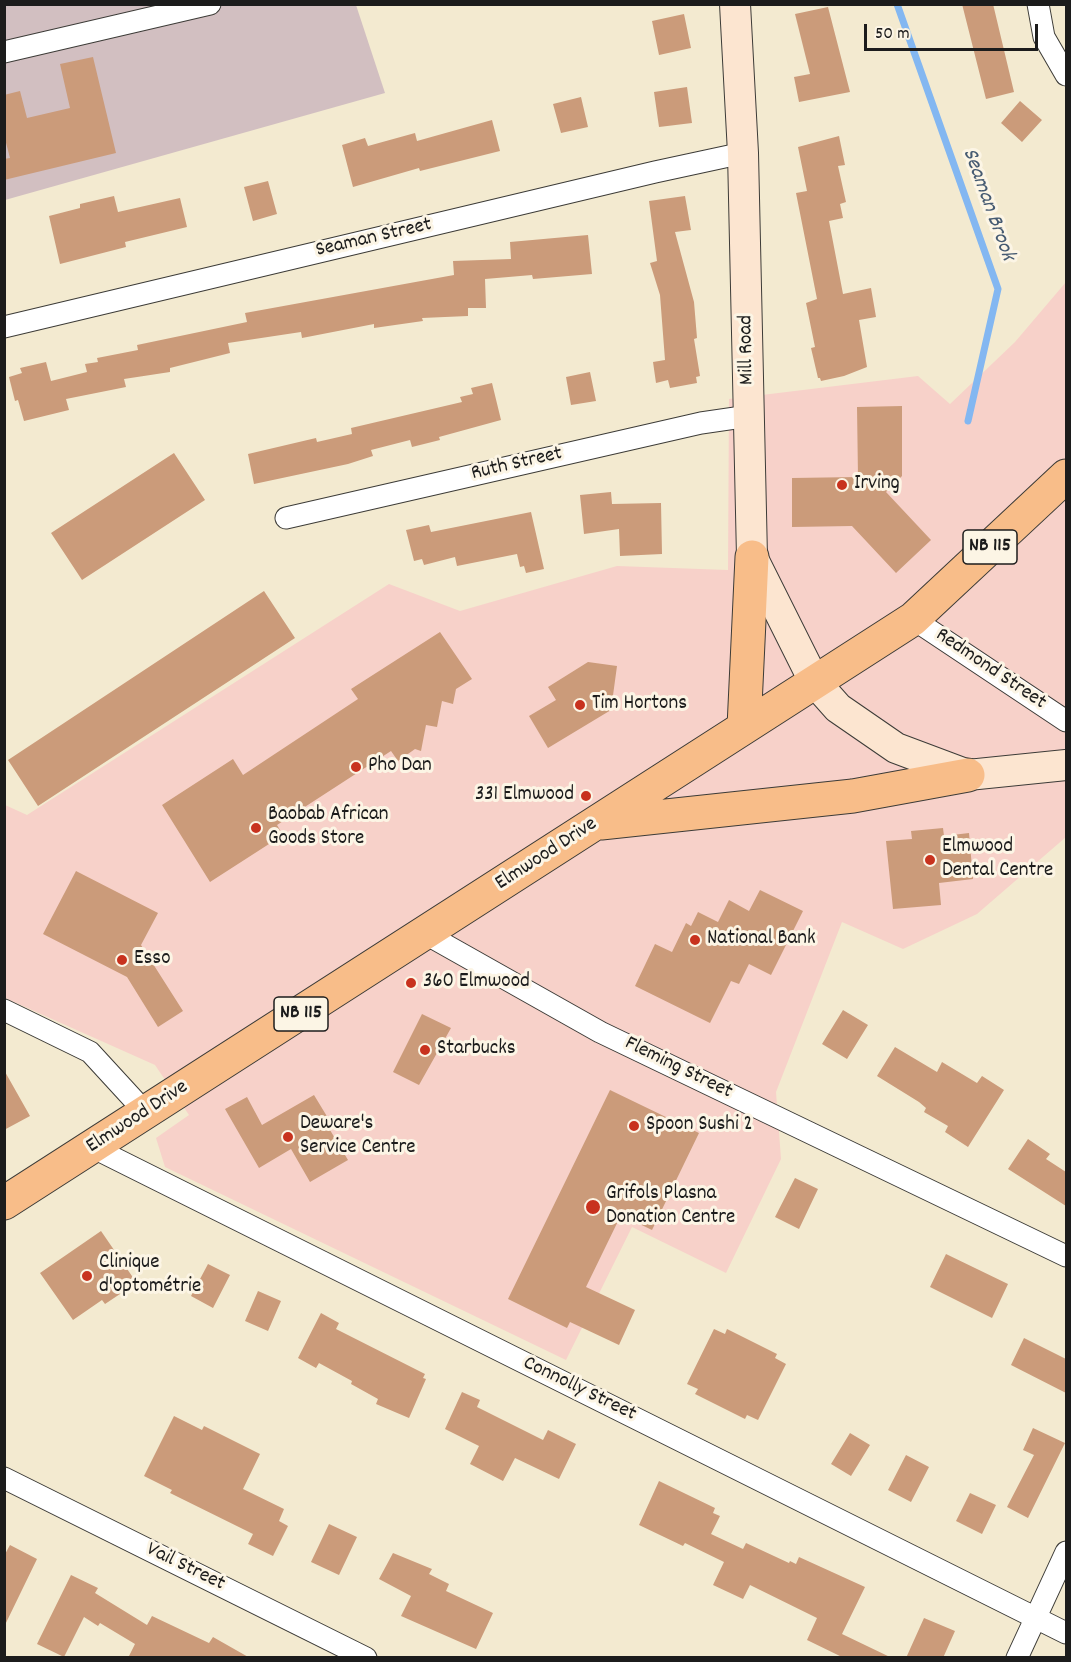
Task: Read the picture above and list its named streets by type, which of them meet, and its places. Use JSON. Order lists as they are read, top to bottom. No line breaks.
{"streets":{"main road":["NB 115","Elmwood Drive"],"street":["Seaman Street","Mill Road","Ruth Street","Redmond Street","Fleming Street","Connolly Street","Vail Street"]},"crossings":[["Seaman Street","Mill Road"],["Mill Road","Ruth Street"],["Mill Road","Elmwood Drive"],["Redmond Street","Elmwood Drive"],["Elmwood Drive","Fleming Street"],["Elmwood Drive","Connolly Street"]],"water":["Seaman Brook"],"places":["Irving","Tim Hortons","Pho Dan","331 Elmwood","Baobab African Goods Store","Elmwood Dental Centre","National Bank","Esso","360 Elmwood","Starbucks","Spoon Sushi 2","Deware's Service Centre","Grifols Plasna Donation Centre","Clinique d'optométrie"],"scale_bar":"50 m"}
